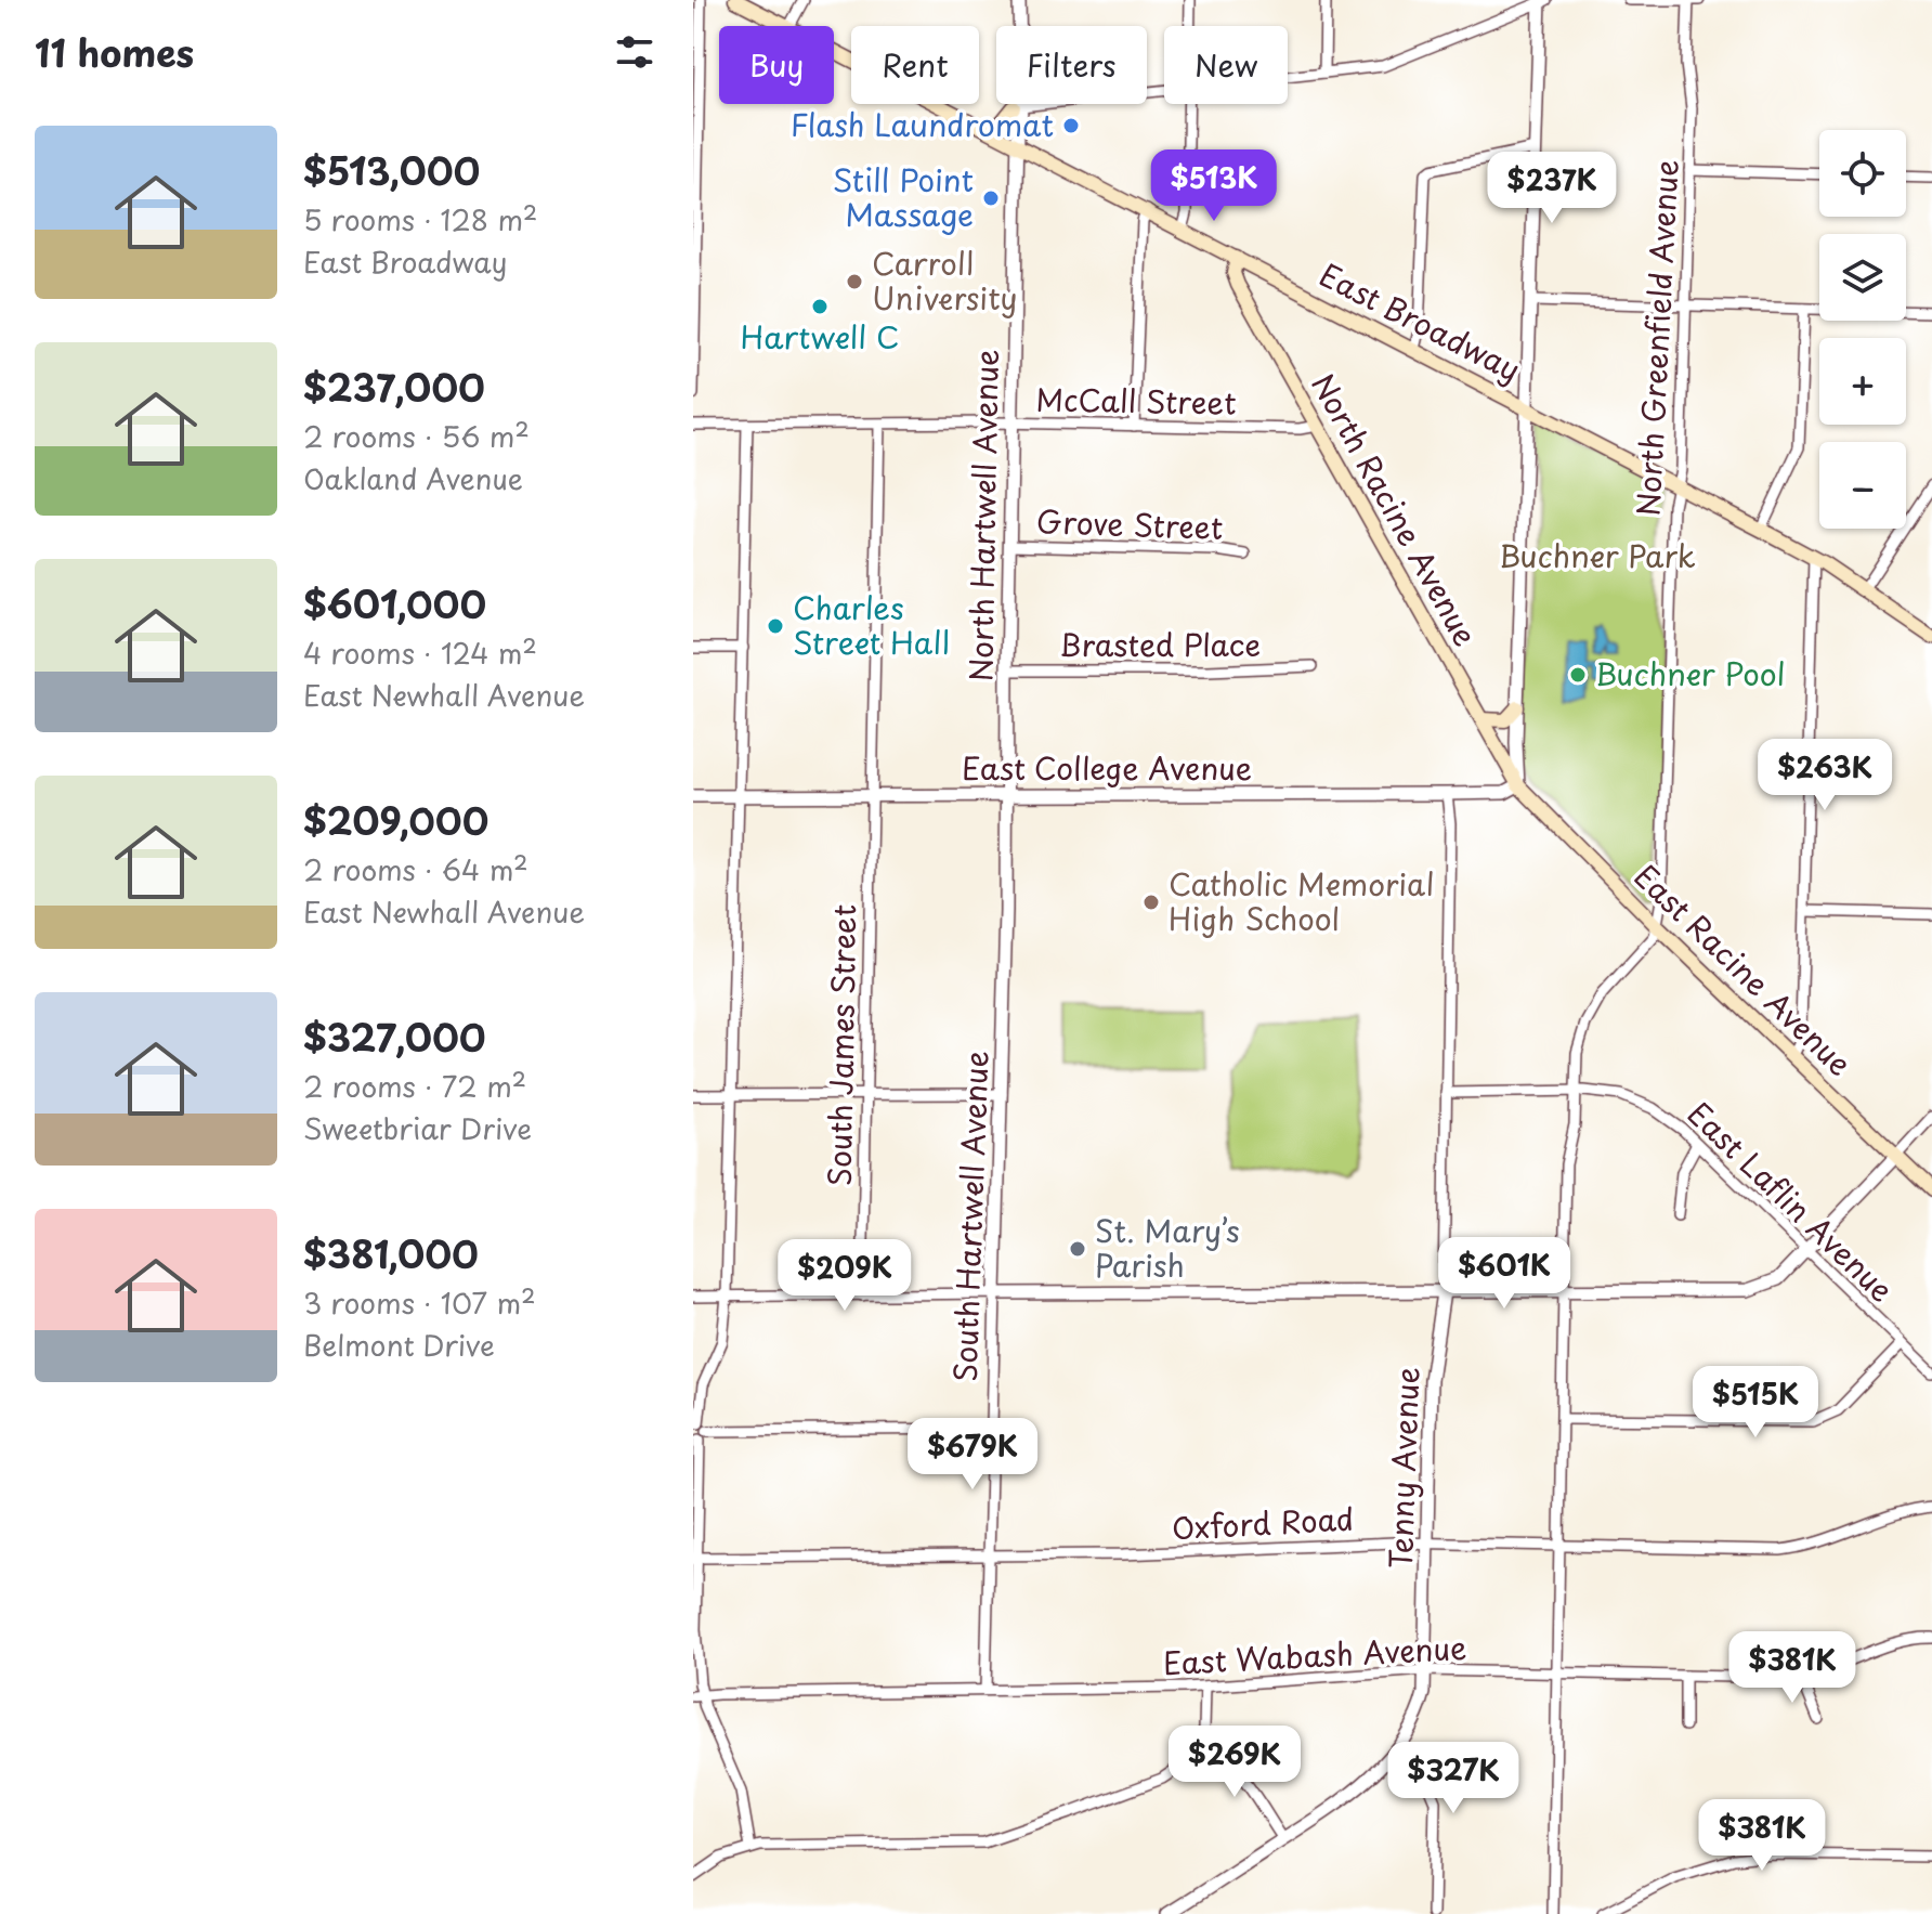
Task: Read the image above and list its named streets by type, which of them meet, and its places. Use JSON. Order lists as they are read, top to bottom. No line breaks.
{"streets":{"main road":["East Broadway","North Racine Avenue","East Racine Avenue"],"street":["North Greenfield Avenue","McCall Street","North Hartwell Avenue","Grove Street","Brasted Place","East College Avenue","South James Street","East Laflin Avenue","South Hartwell Avenue","Tenny Avenue","Oxford Road","East Wabash Avenue"]},"crossings":[["East Broadway","North Greenfield Avenue"],["East Broadway","North Racine Avenue"],["East Broadway","North Hartwell Avenue"],["North Greenfield Avenue","East Racine Avenue"],["McCall Street","North Racine Avenue"],["McCall Street","North Hartwell Avenue"],["McCall Street","South James Street"],["North Racine Avenue","East College Avenue"],["North Racine Avenue","East Racine Avenue"],["North Hartwell Avenue","Grove Street"],["North Hartwell Avenue","Brasted Place"],["North Hartwell Avenue","East College Avenue"],["North Hartwell Avenue","South Hartwell Avenue"],["East College Avenue","East Racine Avenue"],["East College Avenue","South James Street"],["East College Avenue","South Hartwell Avenue"],["East College Avenue","Tenny Avenue"],["East Laflin Avenue","Tenny Avenue"],["South Hartwell Avenue","Oxford Road"],["South Hartwell Avenue","East Wabash Avenue"],["Tenny Avenue","Oxford Road"],["Tenny Avenue","East Wabash Avenue"]],"parks":["Buchner Park"],"places":["Flash Laundromat","Still Point Massage","Carroll University","Hartwell C","Charles Street Hall","Buchner Pool","Catholic Memorial High School","St. Mary’s Parish"],"page":{"heading":"11 homes","chip":["Buy","Rent","Filters","New"],"list":[{"name":"$513,000","note":"5 rooms · 128 m² · East Broadway"},{"name":"$237,000","note":"2 rooms · 56 m² · Oakland Avenue"},{"name":"$601,000","note":"4 rooms · 124 m² · East Newhall Avenue"},{"name":"$209,000","note":"2 rooms · 64 m² · East Newhall Avenue"},{"name":"$327,000","note":"2 rooms · 72 m² · Sweetbriar Drive"},{"name":"$381,000","note":"3 rooms · 107 m² · Belmont Drive"}],"map_buttons":["+","−"],"price":["$513K","$237K","$263K","$601K","$209K","$515K","$679K","$381K","$269K","$327K","$381K"]}}
